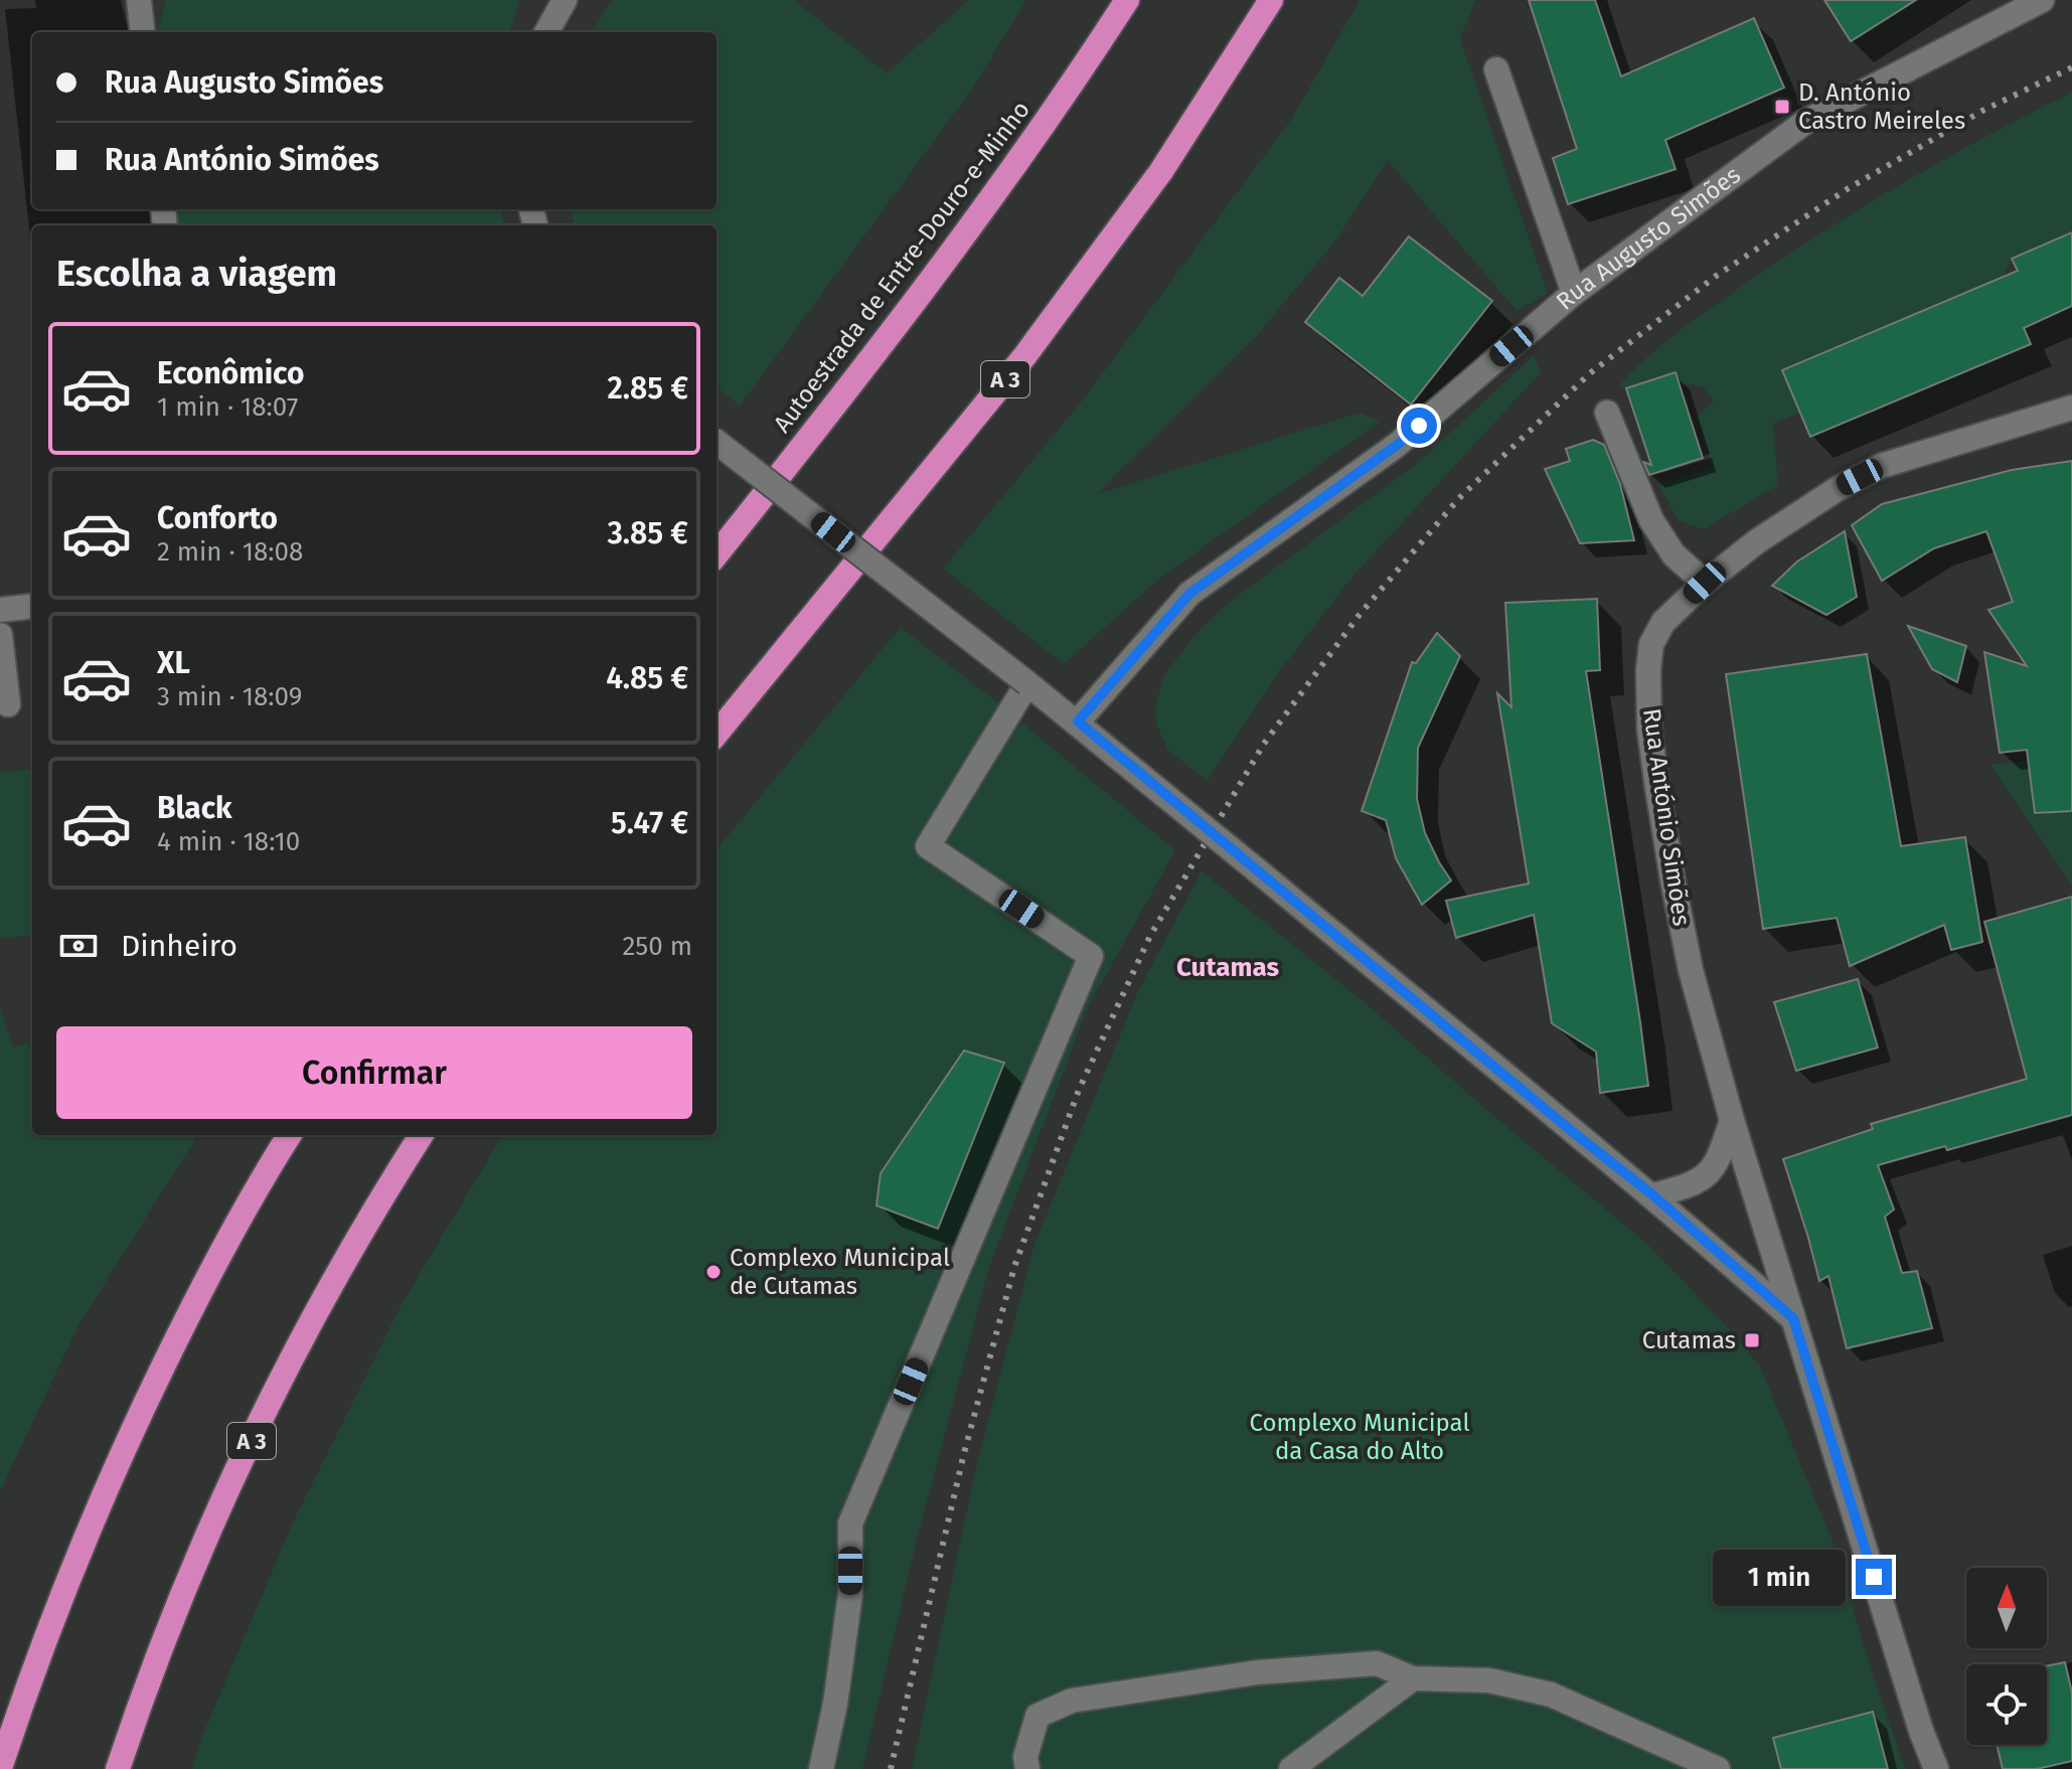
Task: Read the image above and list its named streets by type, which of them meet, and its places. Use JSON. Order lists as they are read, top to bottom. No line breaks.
{"streets":{"highway":["Autoestrada de Entre-Douro-e-Minho","A 3"],"street":["Rua Augusto Simões","Rua António Simões"]},"districts":["Cutamas"],"parks":["Complexo Municipal da Casa do Alto"],"places":{"transit":["D. António Castro Meireles","Cutamas"],"other":["Complexo Municipal de Cutamas"]},"north":"top","page":{"banner":["Rua Augusto Simões","Rua António Simões"],"heading":"Escolha a viagem","list":[{"name":"Econômico","note":"1 min · 18:07","value":"2.85 €"},{"name":"Conforto","note":"2 min · 18:08","value":"3.85 €"},{"name":"XL","note":"3 min · 18:09","value":"4.85 €"},{"name":"Black","note":"4 min · 18:10","value":"5.47 €"}],"pay":["Dinheiro","250 m"],"buttons":"Confirmar","bubble":"1 min"}}
